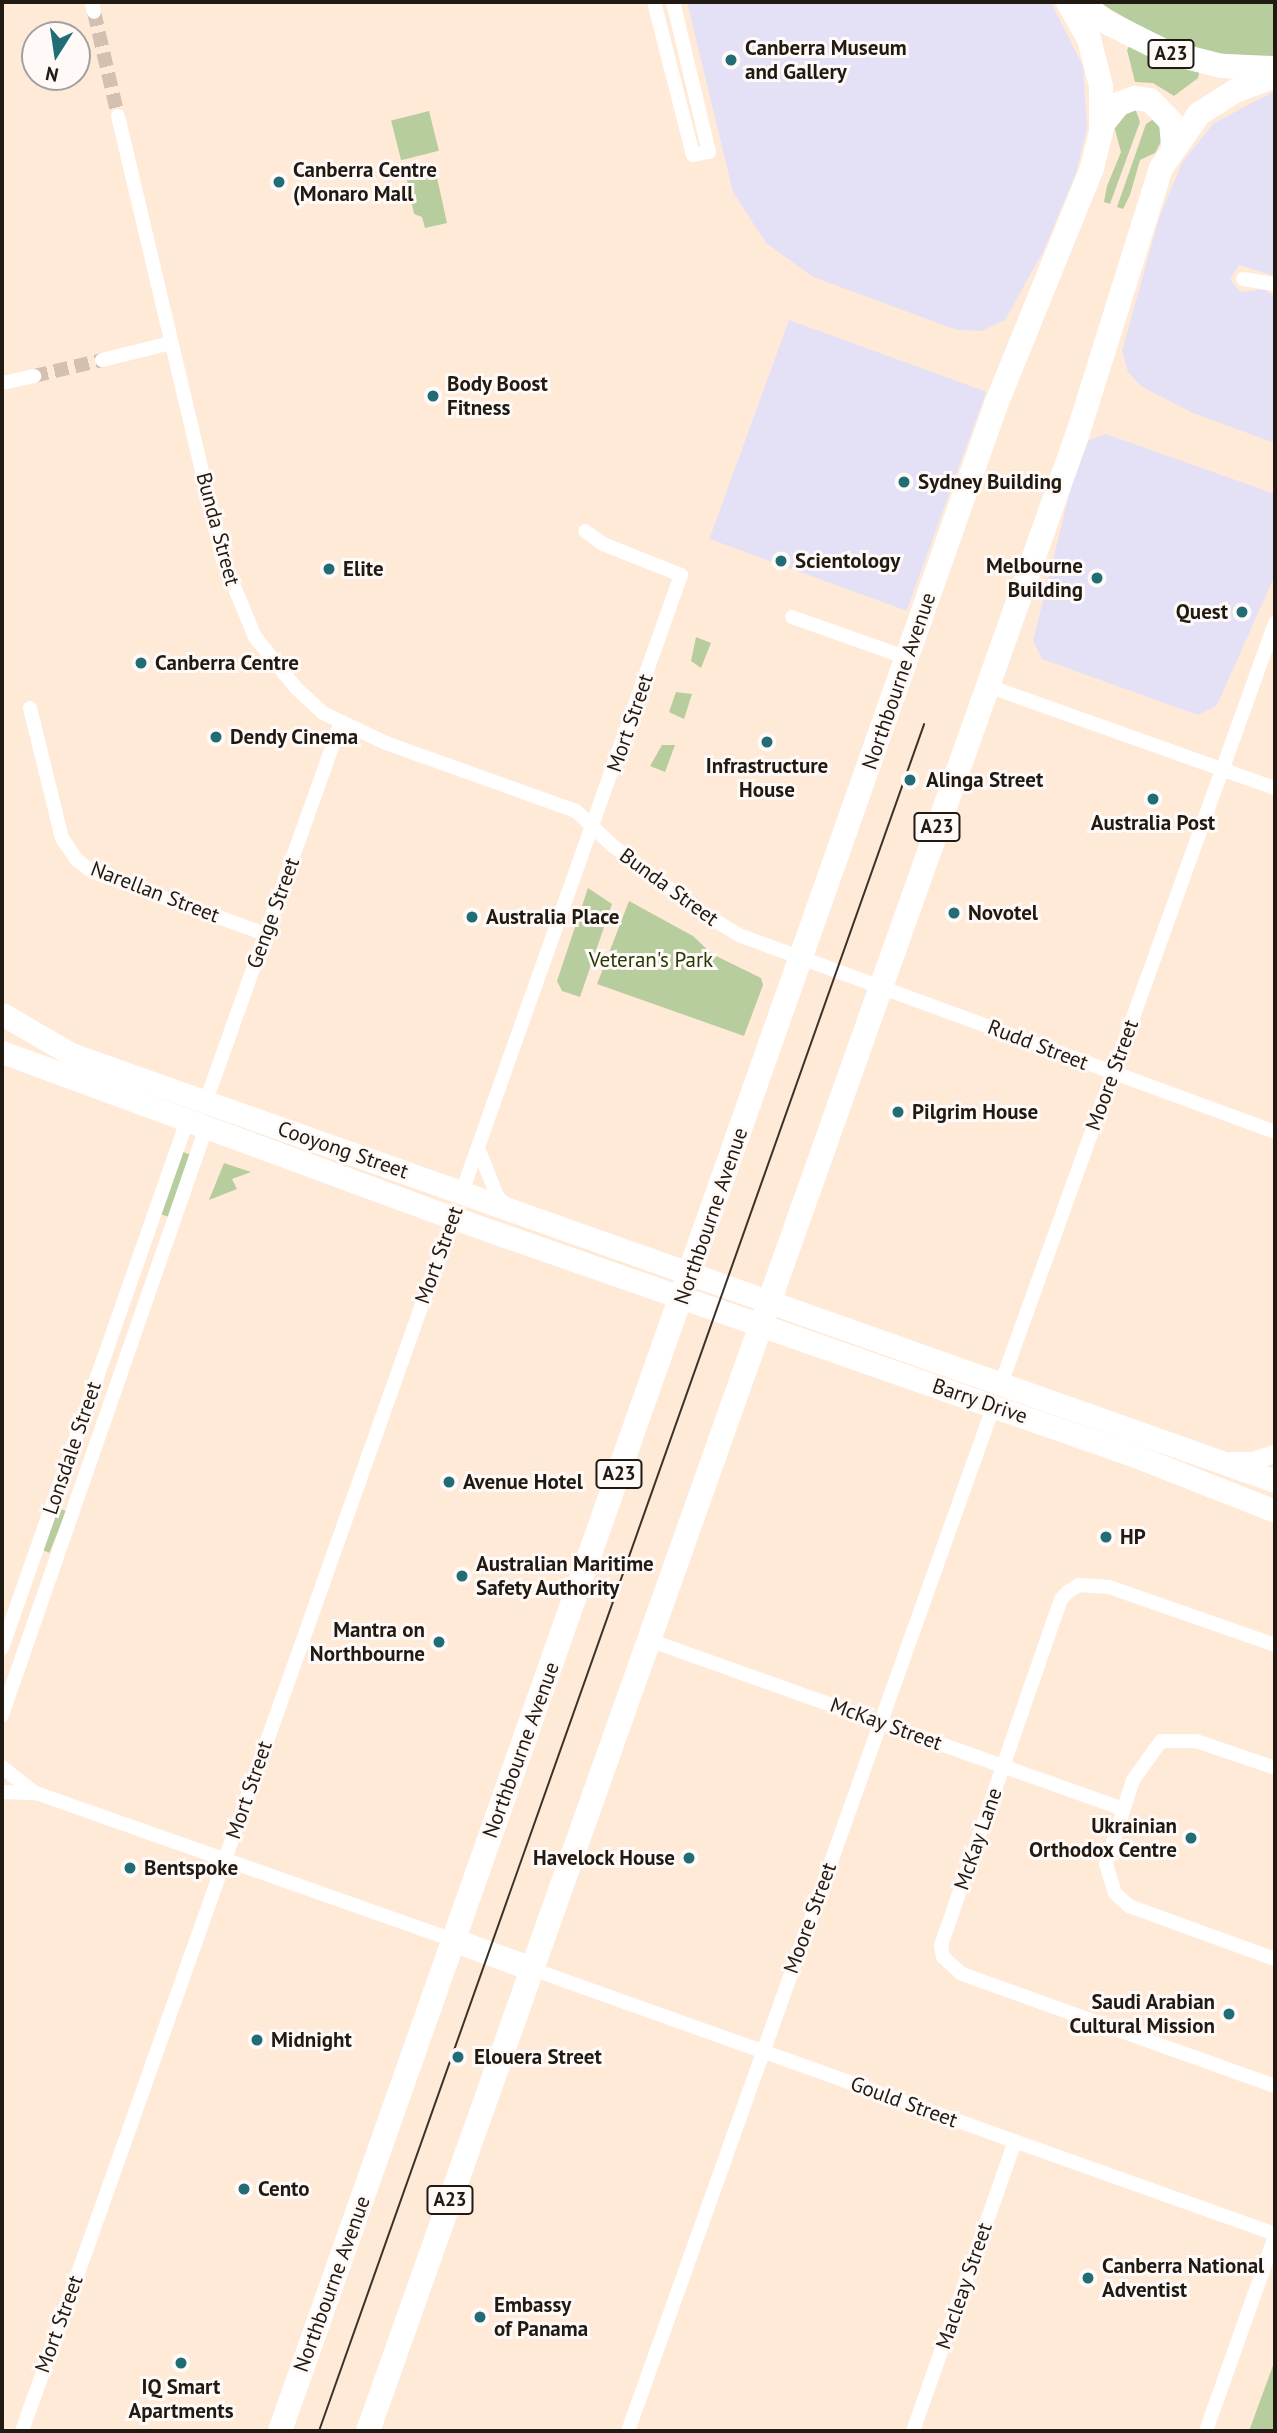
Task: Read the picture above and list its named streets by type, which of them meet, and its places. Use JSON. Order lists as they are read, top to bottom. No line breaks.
{"streets":{"highway":["A23","Northbourne Avenue"],"main road":["Mort Street","Cooyong Street","Barry Drive","Lonsdale Street"],"street":["Bunda Street","Narellan Street","Genge Street","Rudd Street","Moore Street","McKay Street","McKay Lane","Gould Street","Macleay Street"]},"crossings":[["A23","Bunda Street"],["A23","Rudd Street"],["A23","Barry Drive"],["A23","McKay Street"],["A23","Gould Street"],["Bunda Street","Northbourne Avenue"],["Bunda Street","Mort Street"],["Bunda Street","Genge Street"],["Bunda Street","Rudd Street"],["Northbourne Avenue","Cooyong Street"],["Northbourne Avenue","Barry Drive"],["Mort Street","Cooyong Street"],["Narellan Street","Genge Street"],["Genge Street","Cooyong Street"],["Genge Street","Lonsdale Street"],["Rudd Street","Moore Street"],["Moore Street","Barry Drive"],["Moore Street","McKay Street"],["Moore Street","Gould Street"],["Cooyong Street","Barry Drive"],["Cooyong Street","Lonsdale Street"],["McKay Street","McKay Lane"],["Gould Street","Macleay Street"]],"parks":["Veteran's Park"],"places":["Canberra Museum and Gallery","Canberra Centre (Monaro Mall","Body Boost Fitness","Sydney Building","Scientology","Elite","Melbourne Building","Quest","Canberra Centre","Dendy Cinema","Infrastructure House","Alinga Street","Australia Post","Novotel","Australia Place","Pilgrim House","Avenue Hotel","HP","Australian Maritime Safety Authority","Mantra on Northbourne","Ukrainian Orthodox Centre","Havelock House","Bentspoke","Saudi Arabian Cultural Mission","Midnight","Elouera Street","Cento","Canberra National Adventist","Embassy of Panama","IQ Smart Apartments"],"north":"bottom"}
